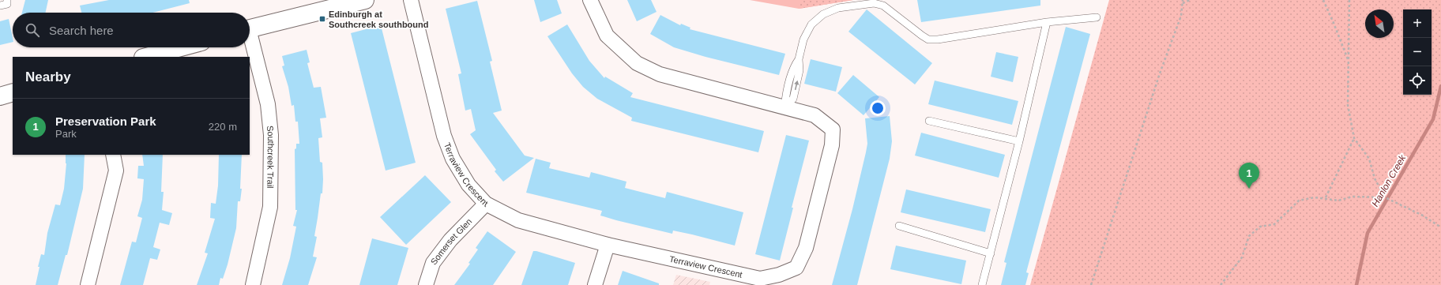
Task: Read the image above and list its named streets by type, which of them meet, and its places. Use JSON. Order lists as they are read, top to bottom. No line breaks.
{"streets":{"street":["Southcreek Trail","Terraview Crescent","Somerset Glen"]},"crossings":[["Terraview Crescent","Somerset Glen"]],"water":["Hanlon Creek"],"places":{"transit":["Edinburgh at Southcreek southbound"]},"north":"top left","page":{"map_buttons":["+","−"],"search":"Search here","heading":"Nearby","list":[{"mark":"1","name":"Preservation Park","note":"Park","value":"220 m"}],"pins":"1"}}
